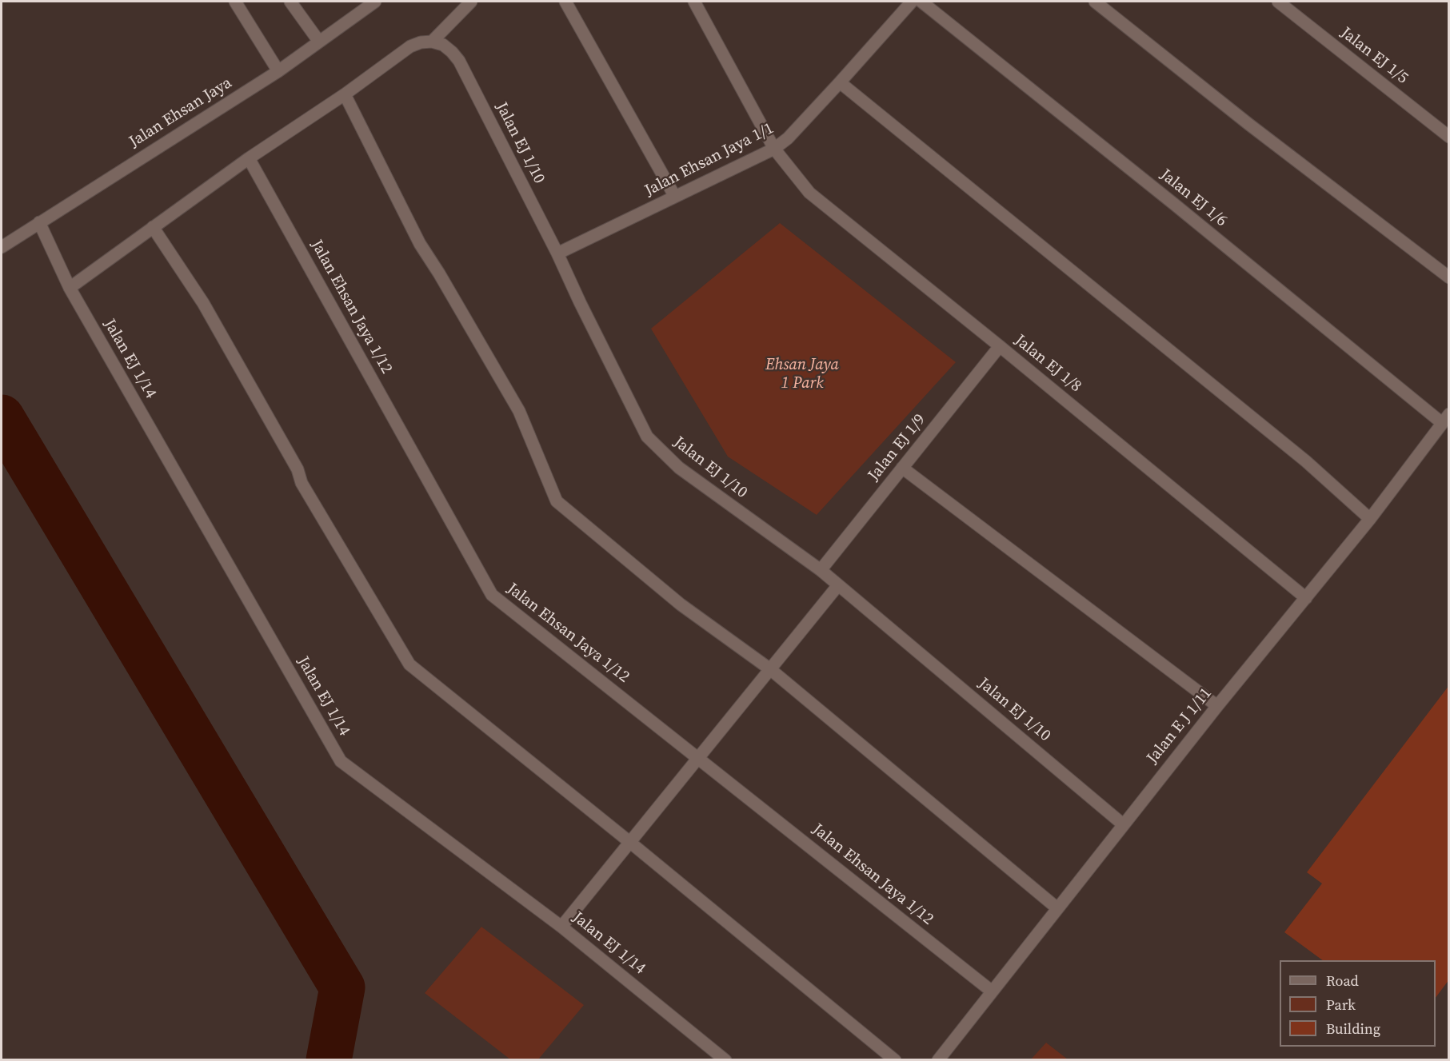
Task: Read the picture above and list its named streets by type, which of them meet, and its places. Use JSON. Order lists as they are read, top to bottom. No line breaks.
{"streets":{"street":["Jalan EJ 1/5","Jalan Ehsan Jaya","Jalan EJ 1/10","Jalan Ehsan Jaya 1/1","Jalan EJ 1/6","Jalan Ehsan Jaya 1/12","Jalan EJ 1/14","Jalan EJ 1/8","Jalan EJ 1/9","Jalan E J 1/11"]},"crossings":[["Jalan Ehsan Jaya","Jalan EJ 1/14"],["Jalan EJ 1/10","Jalan Ehsan Jaya 1/1"],["Jalan EJ 1/10","Jalan EJ 1/9"],["Jalan EJ 1/10","Jalan E J 1/11"],["Jalan Ehsan Jaya 1/1","Jalan EJ 1/8"],["Jalan EJ 1/6","Jalan E J 1/11"],["Jalan Ehsan Jaya 1/12","Jalan E J 1/11"],["Jalan EJ 1/8","Jalan EJ 1/9"],["Jalan EJ 1/8","Jalan E J 1/11"]],"parks":["Ehsan Jaya 1 Park"],"legend":["Road","Park","Building"]}
